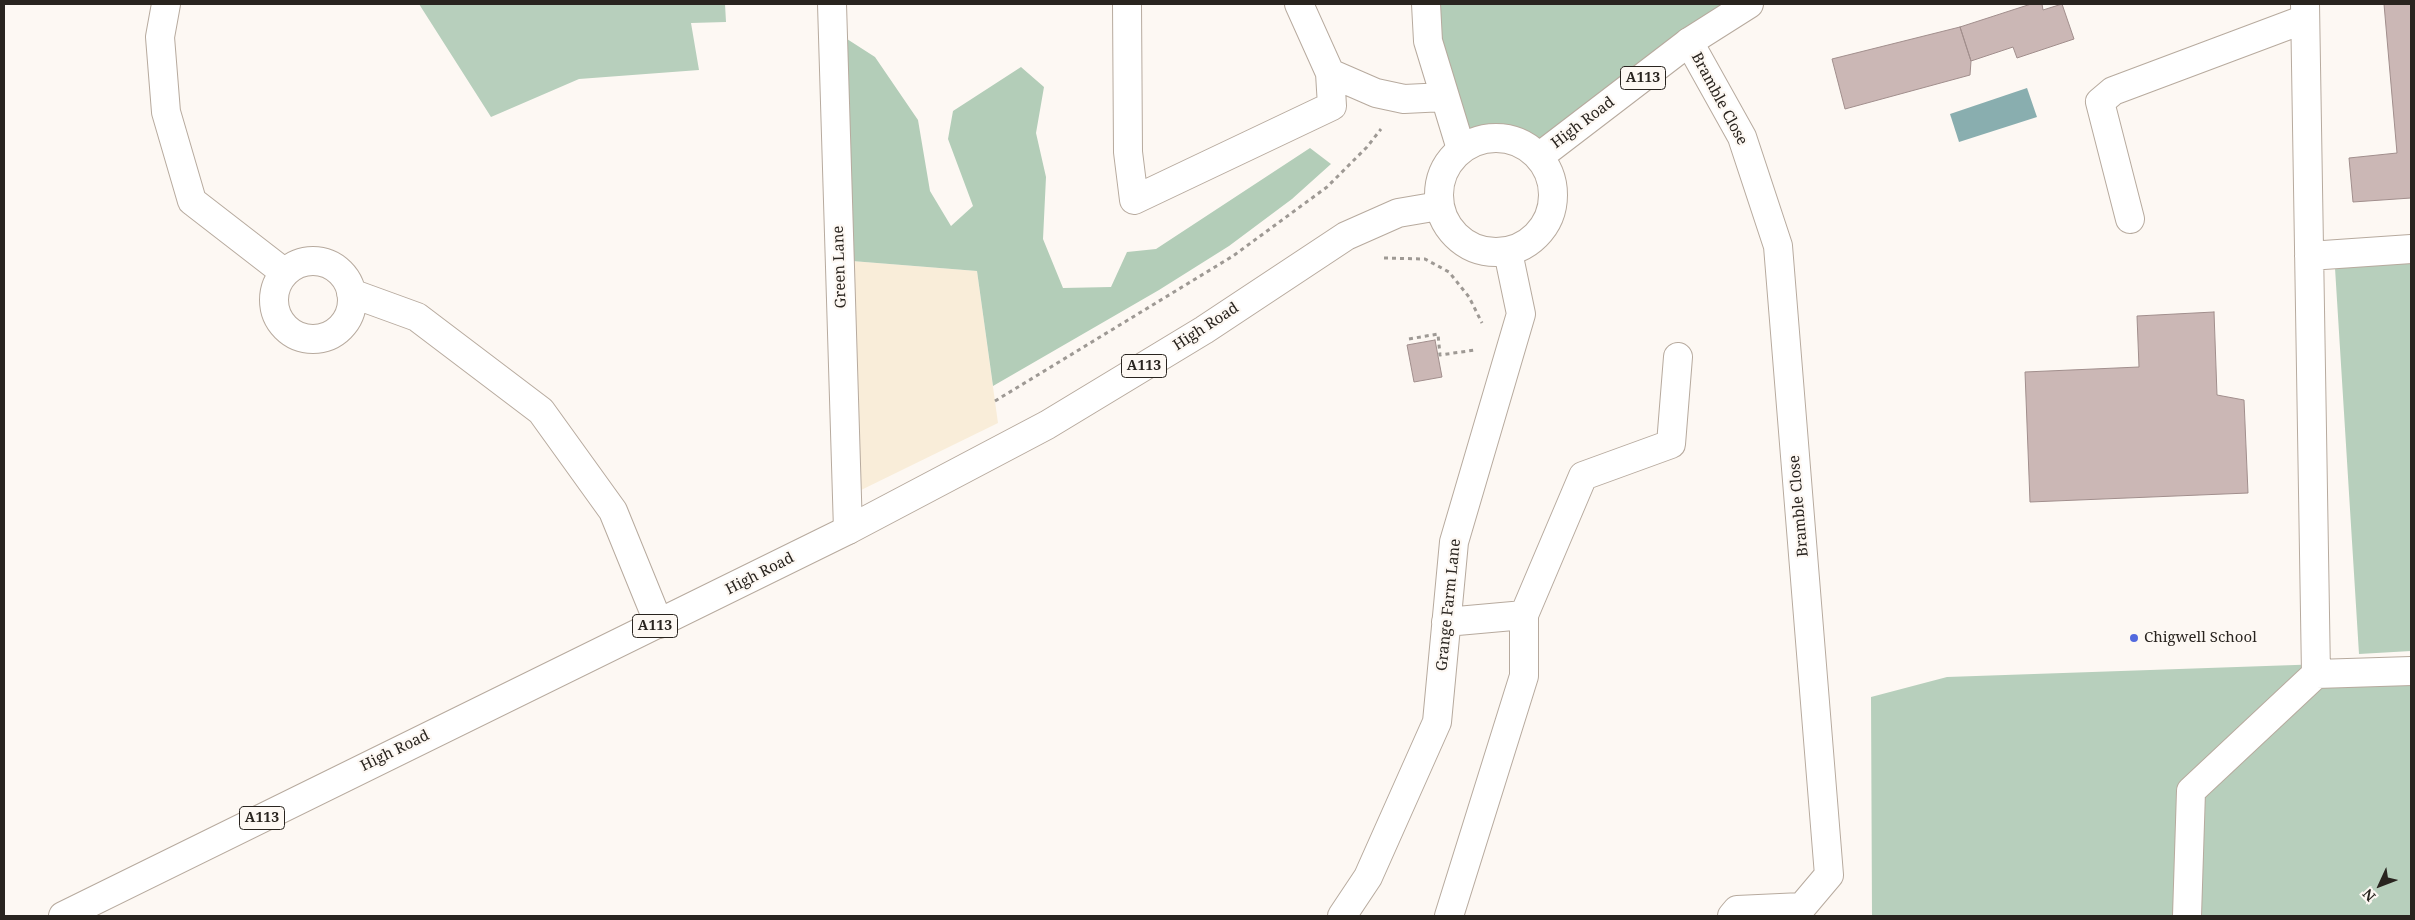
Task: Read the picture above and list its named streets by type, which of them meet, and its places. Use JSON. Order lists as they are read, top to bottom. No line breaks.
{"streets":{"street":["A113","Bramble Close","High Road","Green Lane","Grange Farm Lane"]},"crossings":[["Bramble Close","High Road"],["High Road","Green Lane"],["High Road","Grange Farm Lane"]],"places":["Chigwell School"],"north":"bottom left"}
